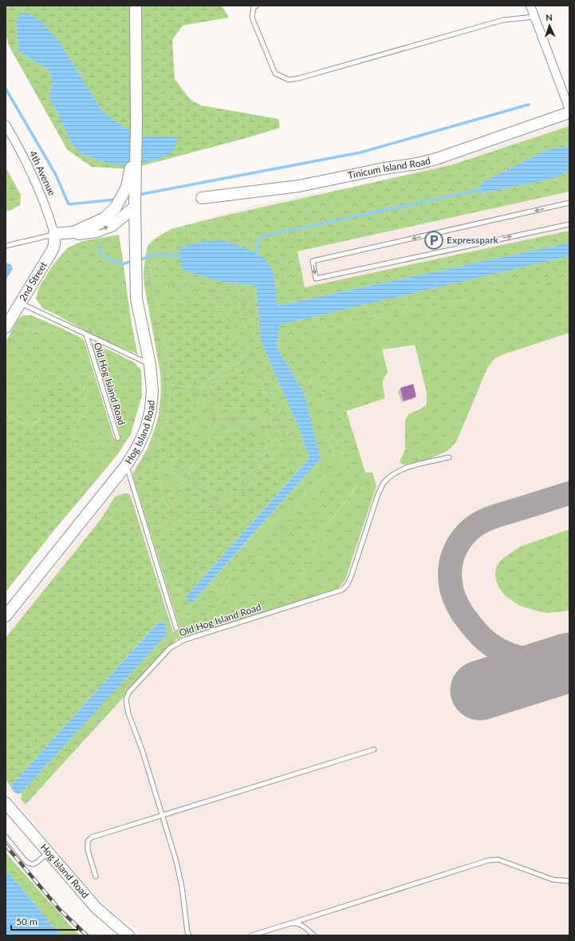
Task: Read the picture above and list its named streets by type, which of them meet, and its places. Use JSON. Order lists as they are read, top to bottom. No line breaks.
{"streets":{"street":["Tinicum Island Road","4th Avenue","2nd Street","Hog Island Road"],"lane":["Old Hog Island Road"]},"crossings":[["4th Avenue","2nd Street"]],"places":{"parking":["Expresspark"]},"scale_bar":"50 m","north":"top"}
